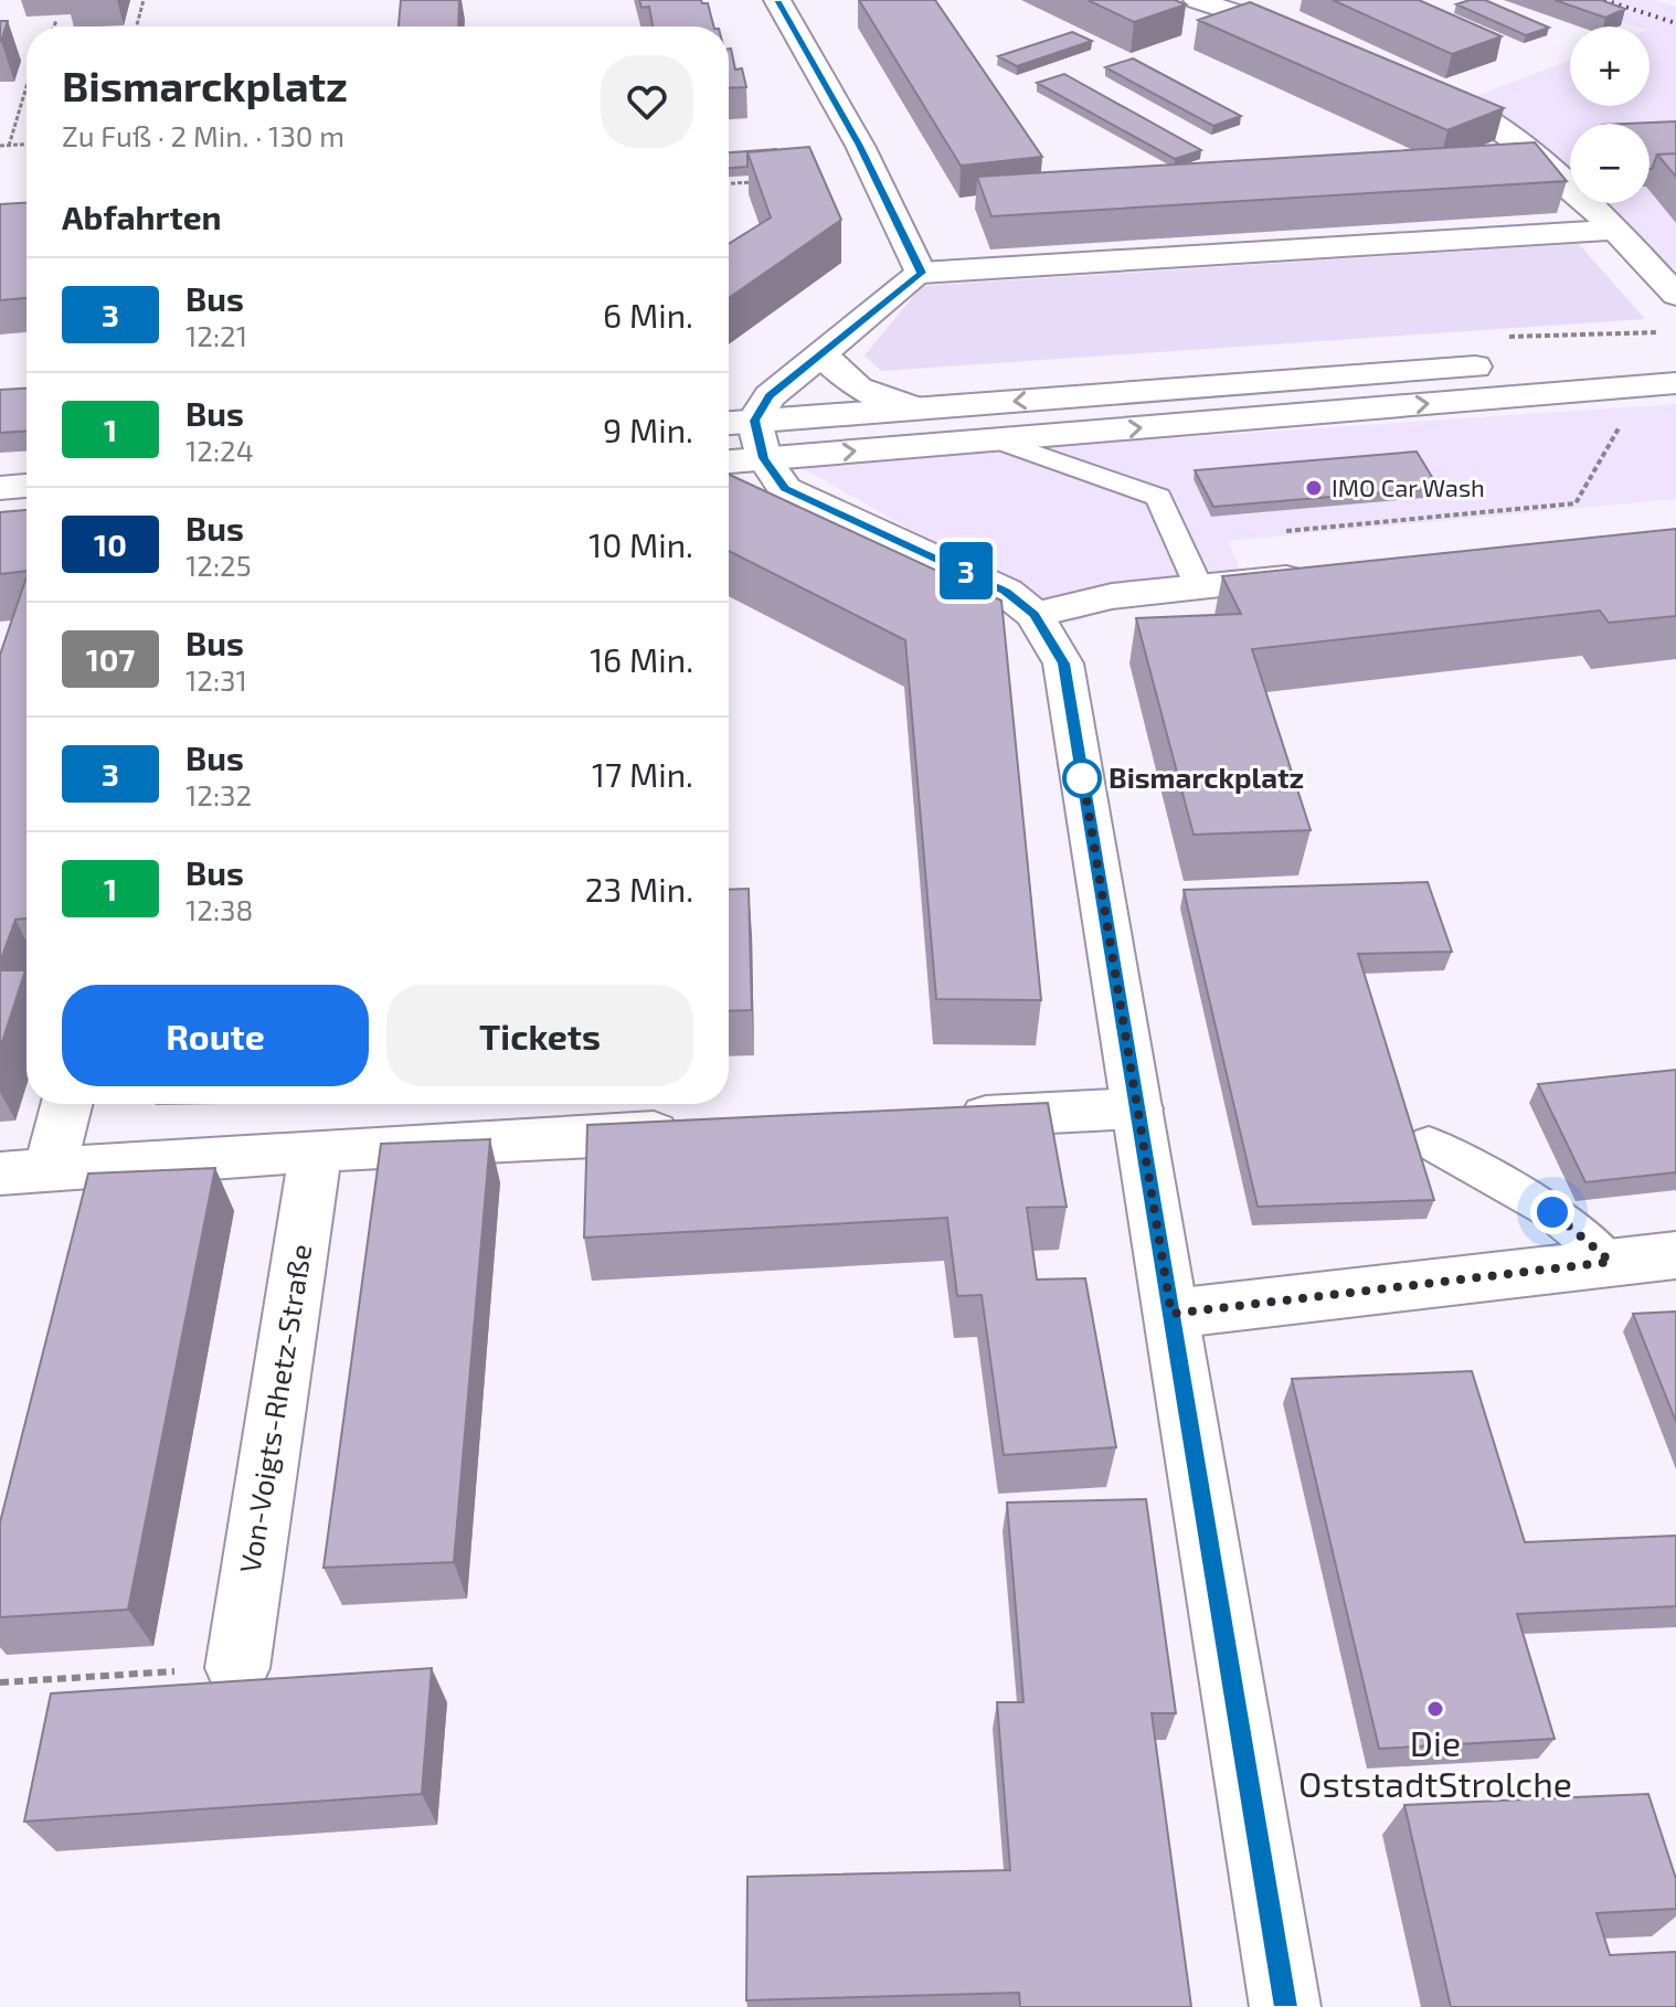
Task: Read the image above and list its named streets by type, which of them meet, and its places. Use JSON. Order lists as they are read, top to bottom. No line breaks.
{"streets":{"street":["Von-Voigts-Rhetz-Straße"]},"places":["IMO Car Wash","Bismarckplatz","Die OststadtStrolche"],"lines":["bus line 3"],"page":{"on_map":"3","map_buttons":["+","−"],"heading":[["Bismarckplatz","Zu Fuß · 2 Min. · 130 m"],"Abfahrten"],"list":[{"mark":"3","name":"Bus","note":"12:21","value":"6 Min."},{"mark":"1","name":"Bus","note":"12:24","value":"9 Min."},{"mark":"10","name":"Bus","note":"12:25","value":"10 Min."},{"mark":"107","name":"Bus","note":"12:31","value":"16 Min."},{"mark":"3","name":"Bus","note":"12:32","value":"17 Min."},{"mark":"1","name":"Bus","note":"12:38","value":"23 Min."}],"buttons":["Route","Tickets"]}}
